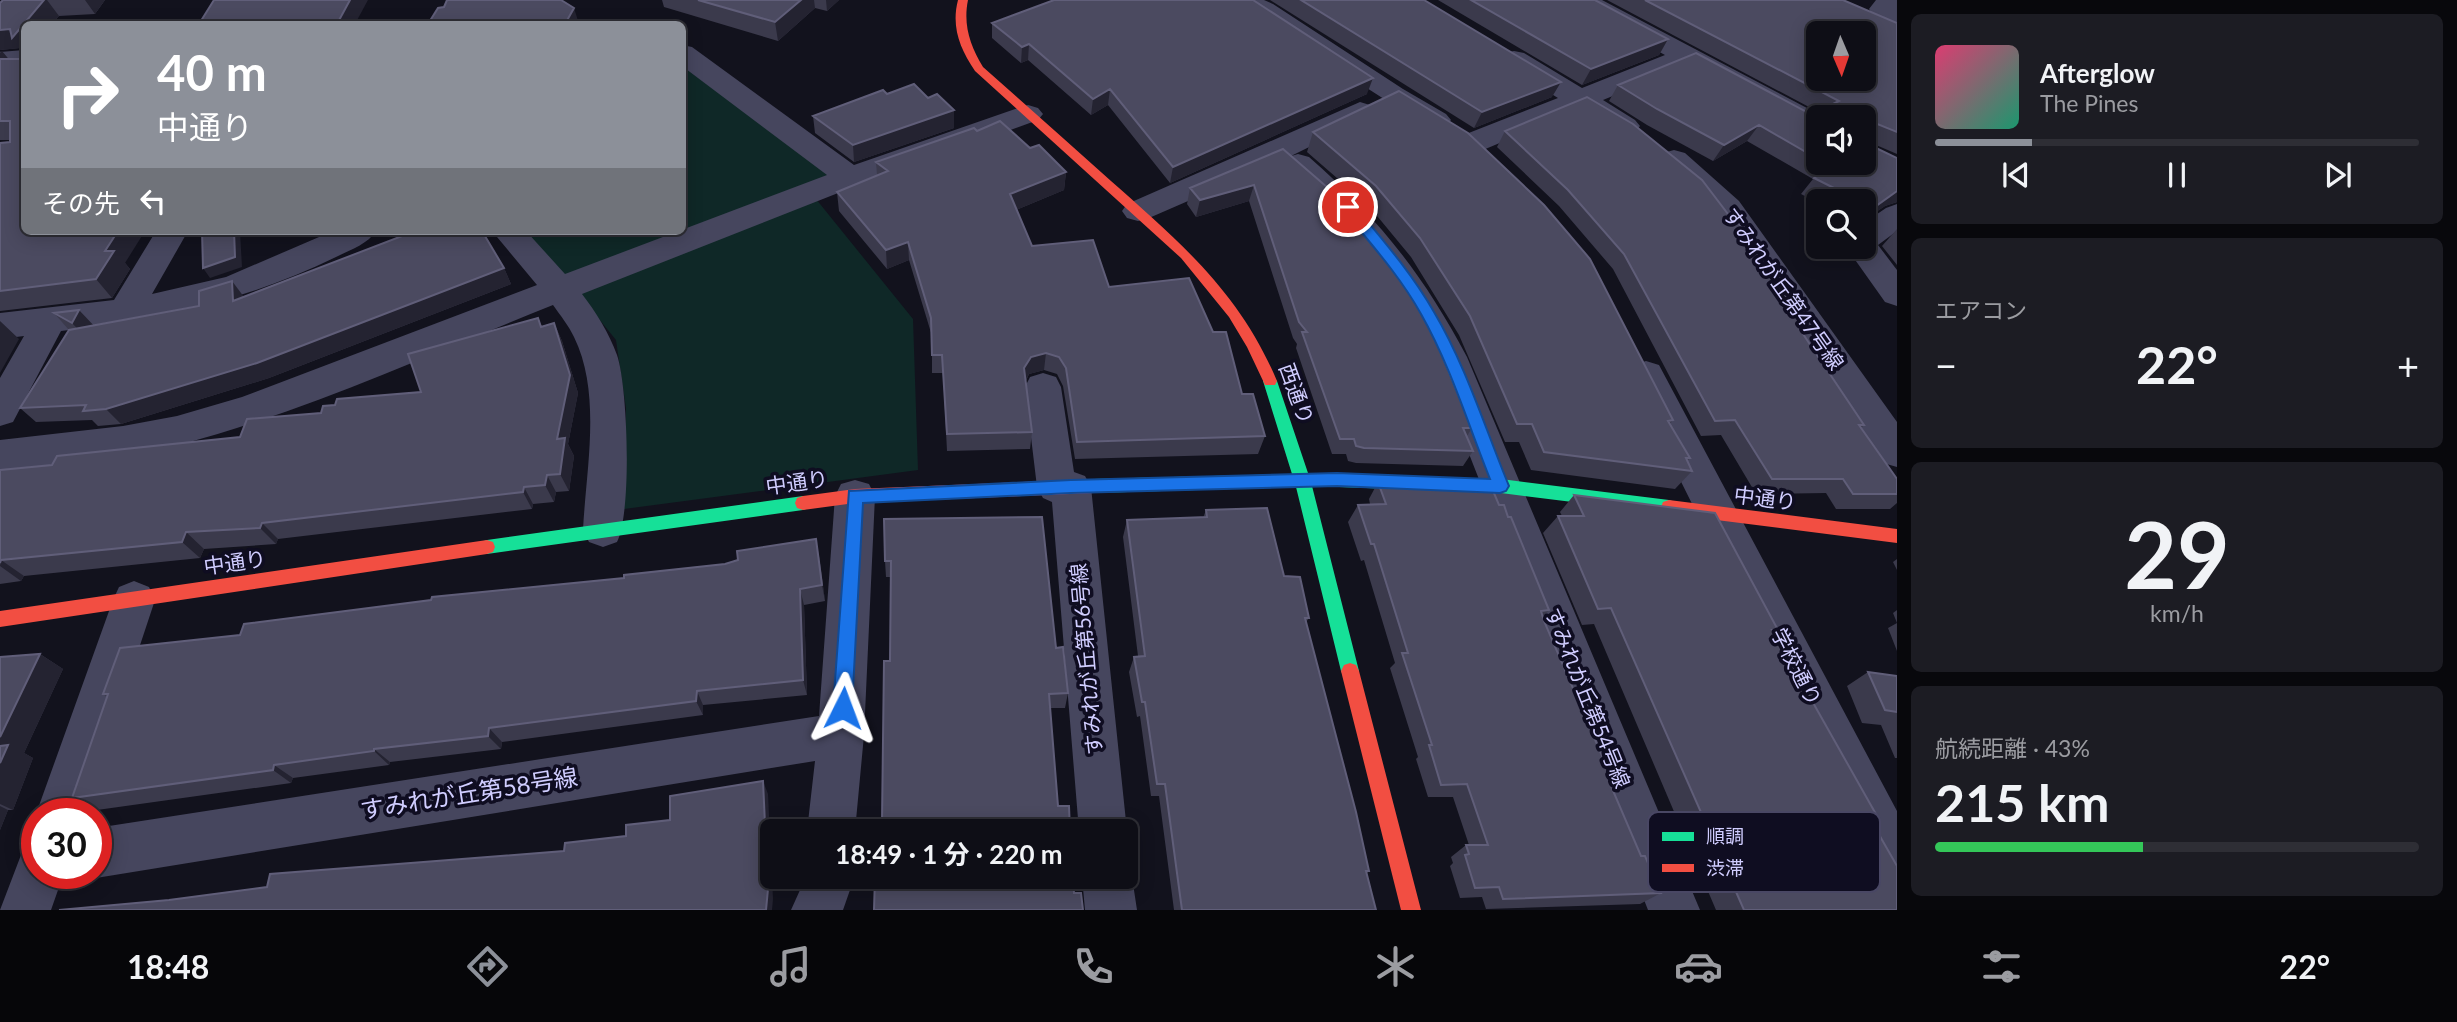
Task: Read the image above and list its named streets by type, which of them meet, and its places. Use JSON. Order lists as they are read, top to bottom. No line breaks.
{"streets":{"street":["すみれが丘第47号線","西通り","中通り","すみれが丘第56号線","学校通り","すみれが丘第54号線","すみれが丘第58号線"]},"crossings":[["西通り","中通り"],["中通り","すみれが丘第56号線"],["中通り","学校通り"],["中通り","すみれが丘第54号線"]],"legend":["順調","渋滞"],"north":"bottom","page":{"turn":["40 m","中通り"],"song":["Afterglow","The Pines"],"then":"その先","tile":["エアコン",["29","km/h"],["航続距離 · 43%","215 km"]],"heat":["−","22°","+"],"limit":"30","trip":"18:49 · 1 分 · 220 m","tabs":["18:48","22°"]}}
